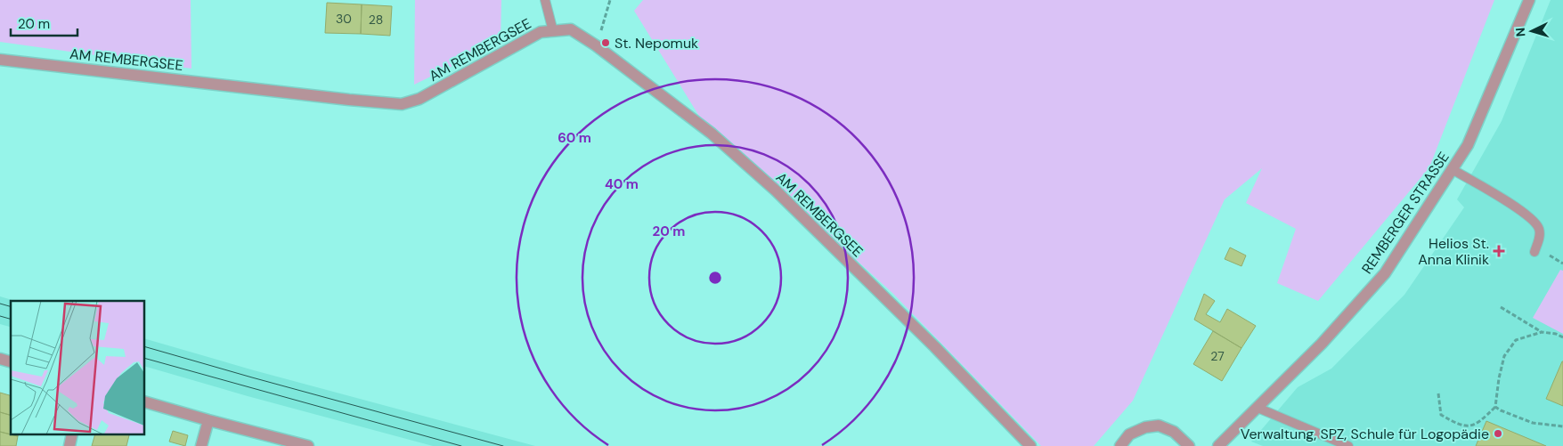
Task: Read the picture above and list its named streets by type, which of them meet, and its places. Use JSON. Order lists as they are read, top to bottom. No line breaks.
{"streets":{"street":["AM REMBERGSEE","REMBERGER STRASSE"]},"places":{"other":["St. Nepomuk","Verwaltung, SPZ, Schule für Logopädie"],"health":["Helios St. Anna Klinik"]},"house_numbers":["30","28","27"],"scale_bar":"20 m","north":"left","rings":["60 m","40 m","20 m"]}
